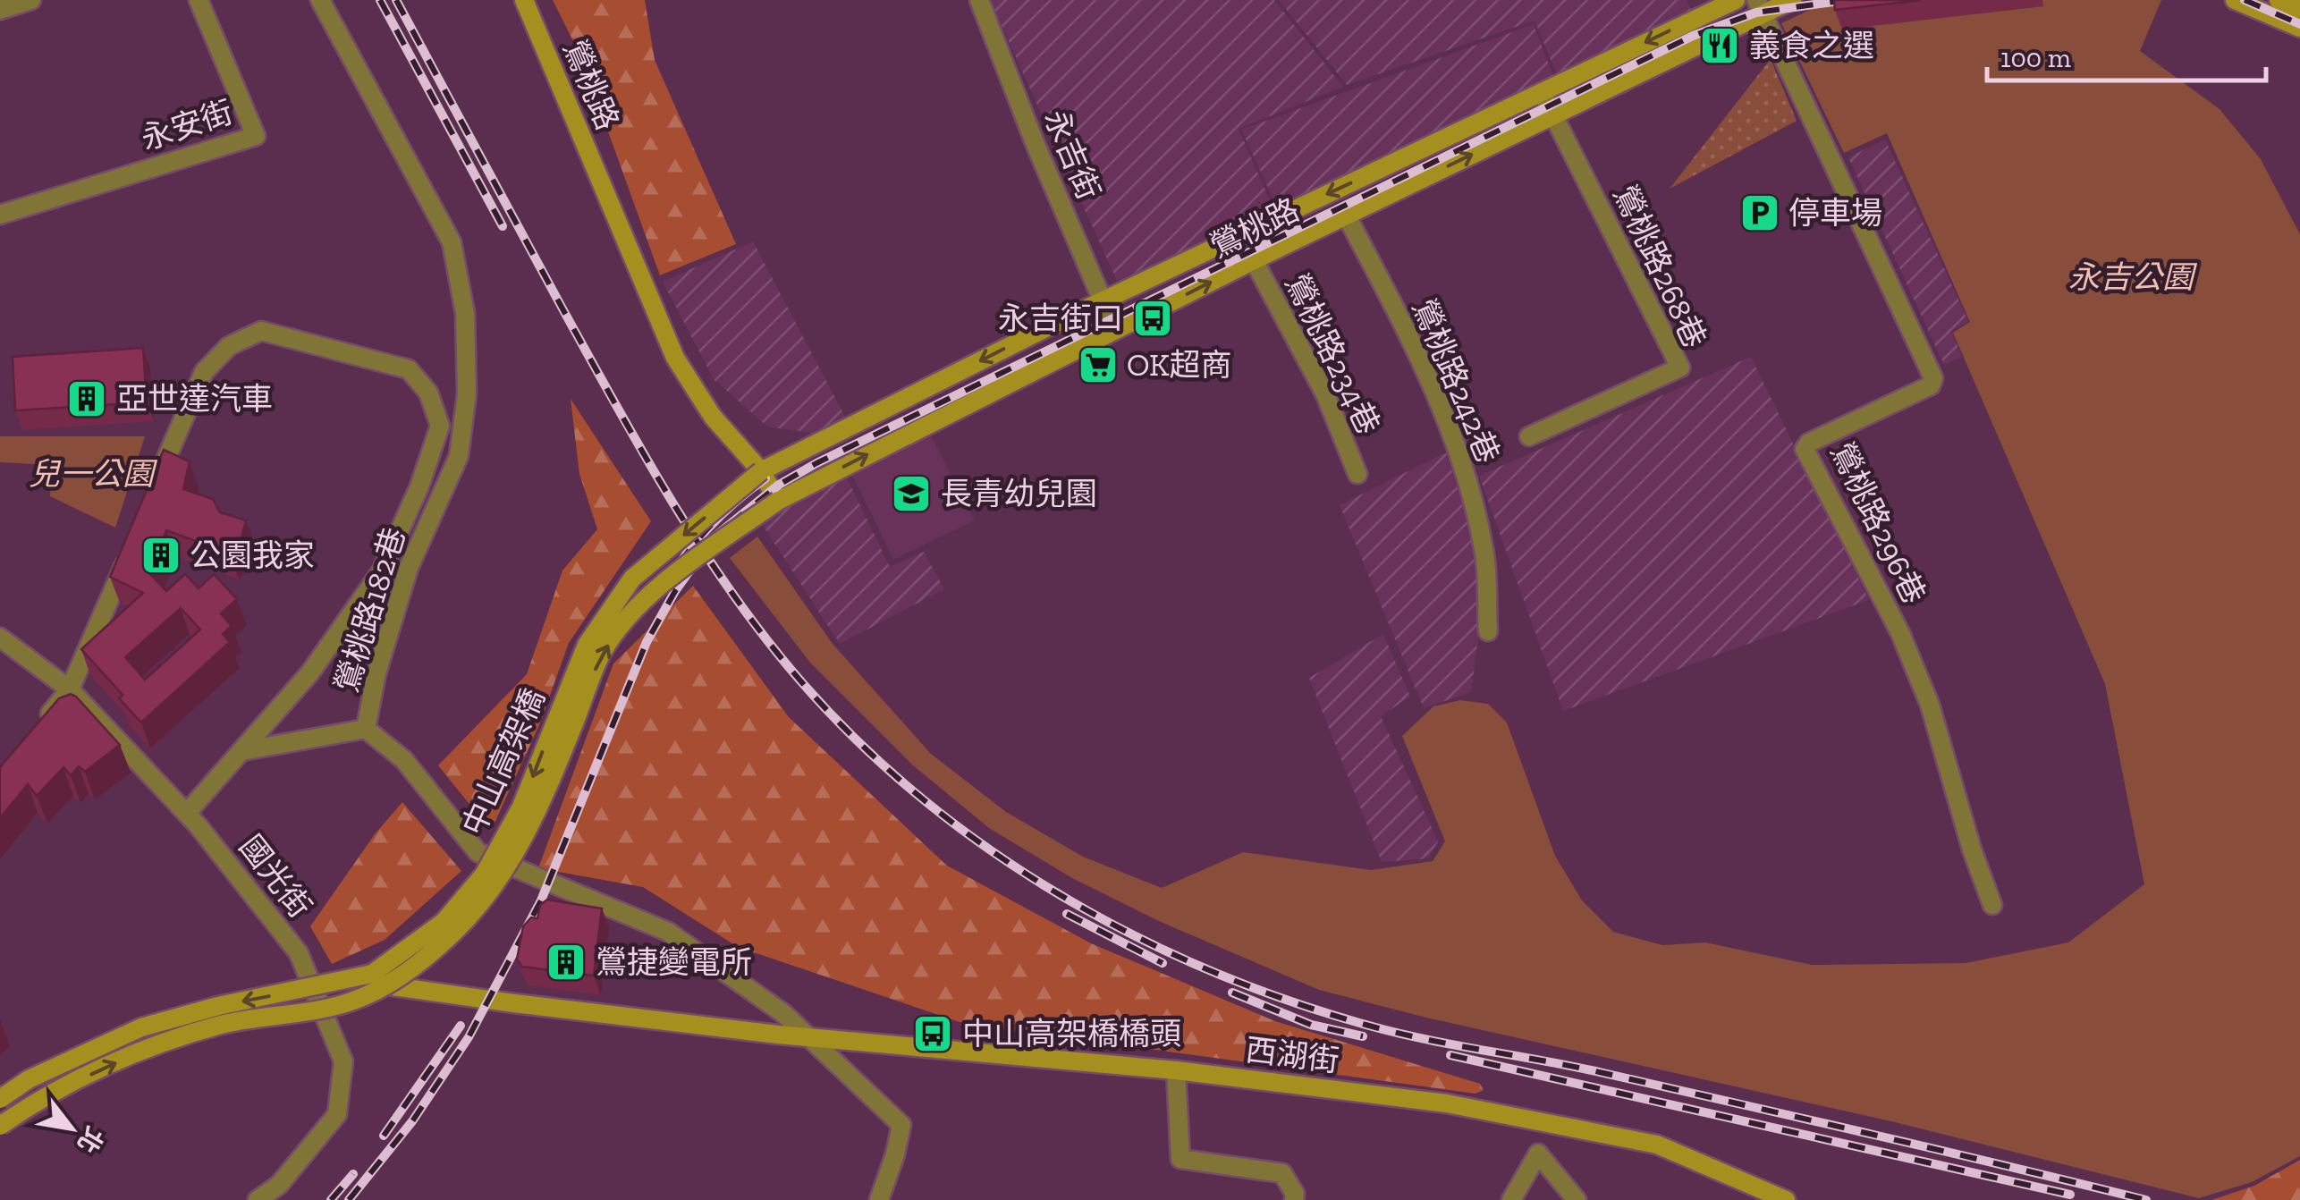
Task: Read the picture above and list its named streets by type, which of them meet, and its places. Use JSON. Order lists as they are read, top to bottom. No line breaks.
{"streets":{"street":["鶯桃路","永安街","永吉街","鶯桃路268巷","鶯桃路234巷","鶯桃路242巷","鶯桃路296巷","鶯桃路182巷","中山高架橋","國光街","西湖街"]},"crossings":[["鶯桃路","永吉街"],["鶯桃路","鶯桃路268巷"],["鶯桃路","鶯桃路234巷"],["鶯桃路","鶯桃路242巷"],["鶯桃路","鶯桃路296巷"],["鶯桃路","中山高架橋"],["鶯桃路182巷","西湖街"],["中山高架橋","西湖街"]],"parks":["永吉公園","兒一公園"],"places":{"restaurant":["義食之選"],"parking":["停車場"],"bus stop":["永吉街口","中山高架橋橋頭"],"supermarket":["OK超商"],"building":["亞世達汽車","公園我家","鶯捷變電所"],"school or university":["長青幼兒園"]},"scale_bar":"100 m","north":"bottom right"}
